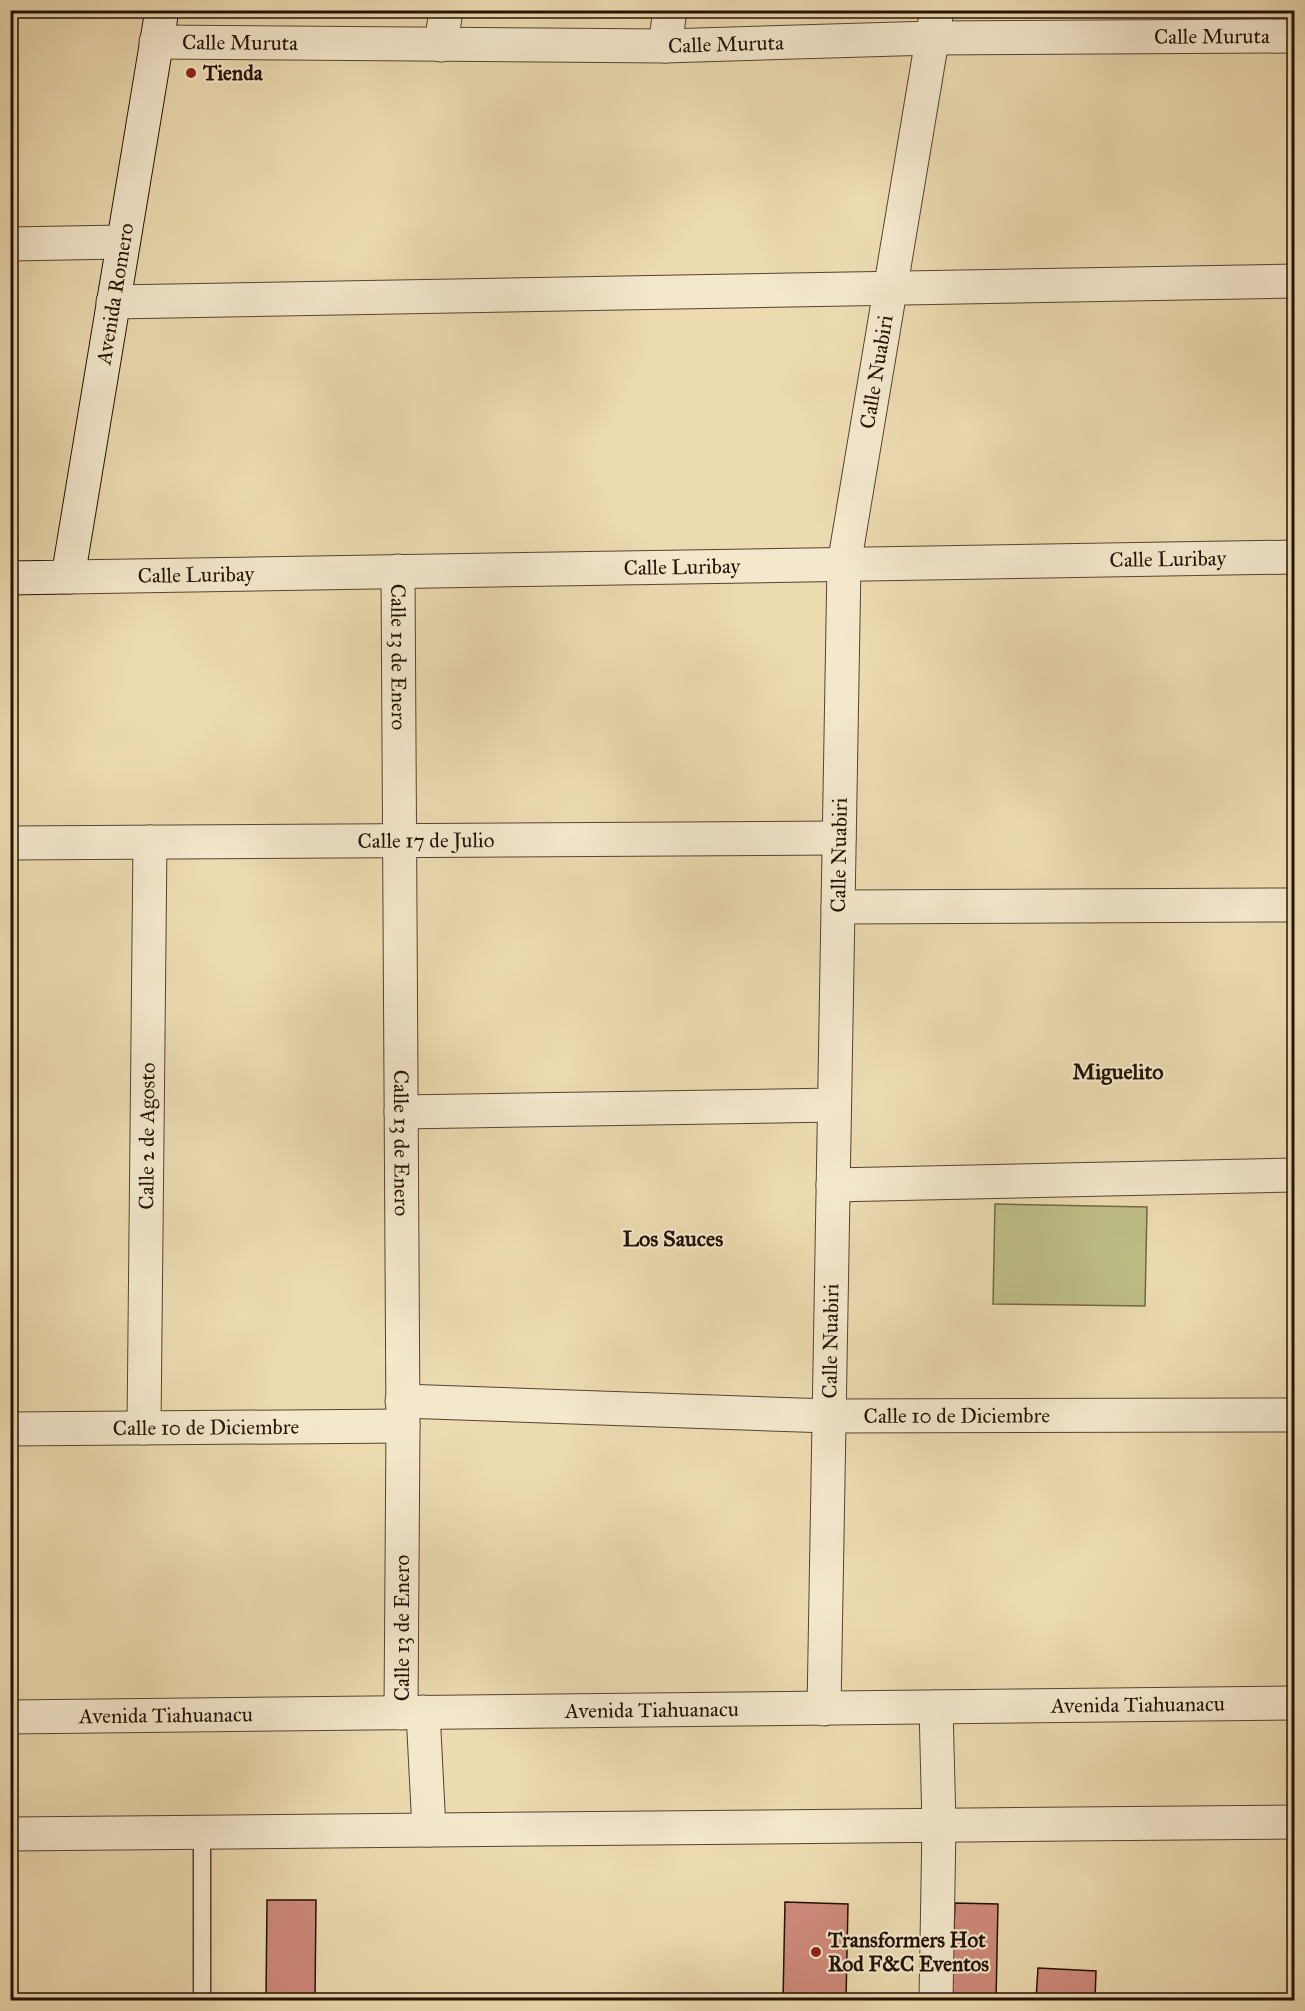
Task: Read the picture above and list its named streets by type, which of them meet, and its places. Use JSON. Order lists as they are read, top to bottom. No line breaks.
{"streets":{"street":["Calle Muruta","Avenida Romero","Calle Nuabiri","Calle Luribay","Calle 13 de Enero","Calle 17 de Julio","Calle 2 de Agosto","Calle 10 de Diciembre","Avenida Tiahuanacu"]},"crossings":[["Calle Muruta","Avenida Romero"],["Calle Muruta","Calle Nuabiri"],["Avenida Romero","Calle Luribay"],["Calle Nuabiri","Calle Luribay"],["Calle Nuabiri","Calle 17 de Julio"],["Calle Nuabiri","Calle 10 de Diciembre"],["Calle Nuabiri","Avenida Tiahuanacu"],["Calle Luribay","Calle 13 de Enero"],["Calle 13 de Enero","Calle 17 de Julio"],["Calle 13 de Enero","Calle 10 de Diciembre"],["Calle 13 de Enero","Avenida Tiahuanacu"],["Calle 17 de Julio","Calle 2 de Agosto"],["Calle 2 de Agosto","Calle 10 de Diciembre"]],"districts":["Miguelito","Los Sauces"],"places":["Tienda","Transformers Hot Rod F&C Eventos"]}
